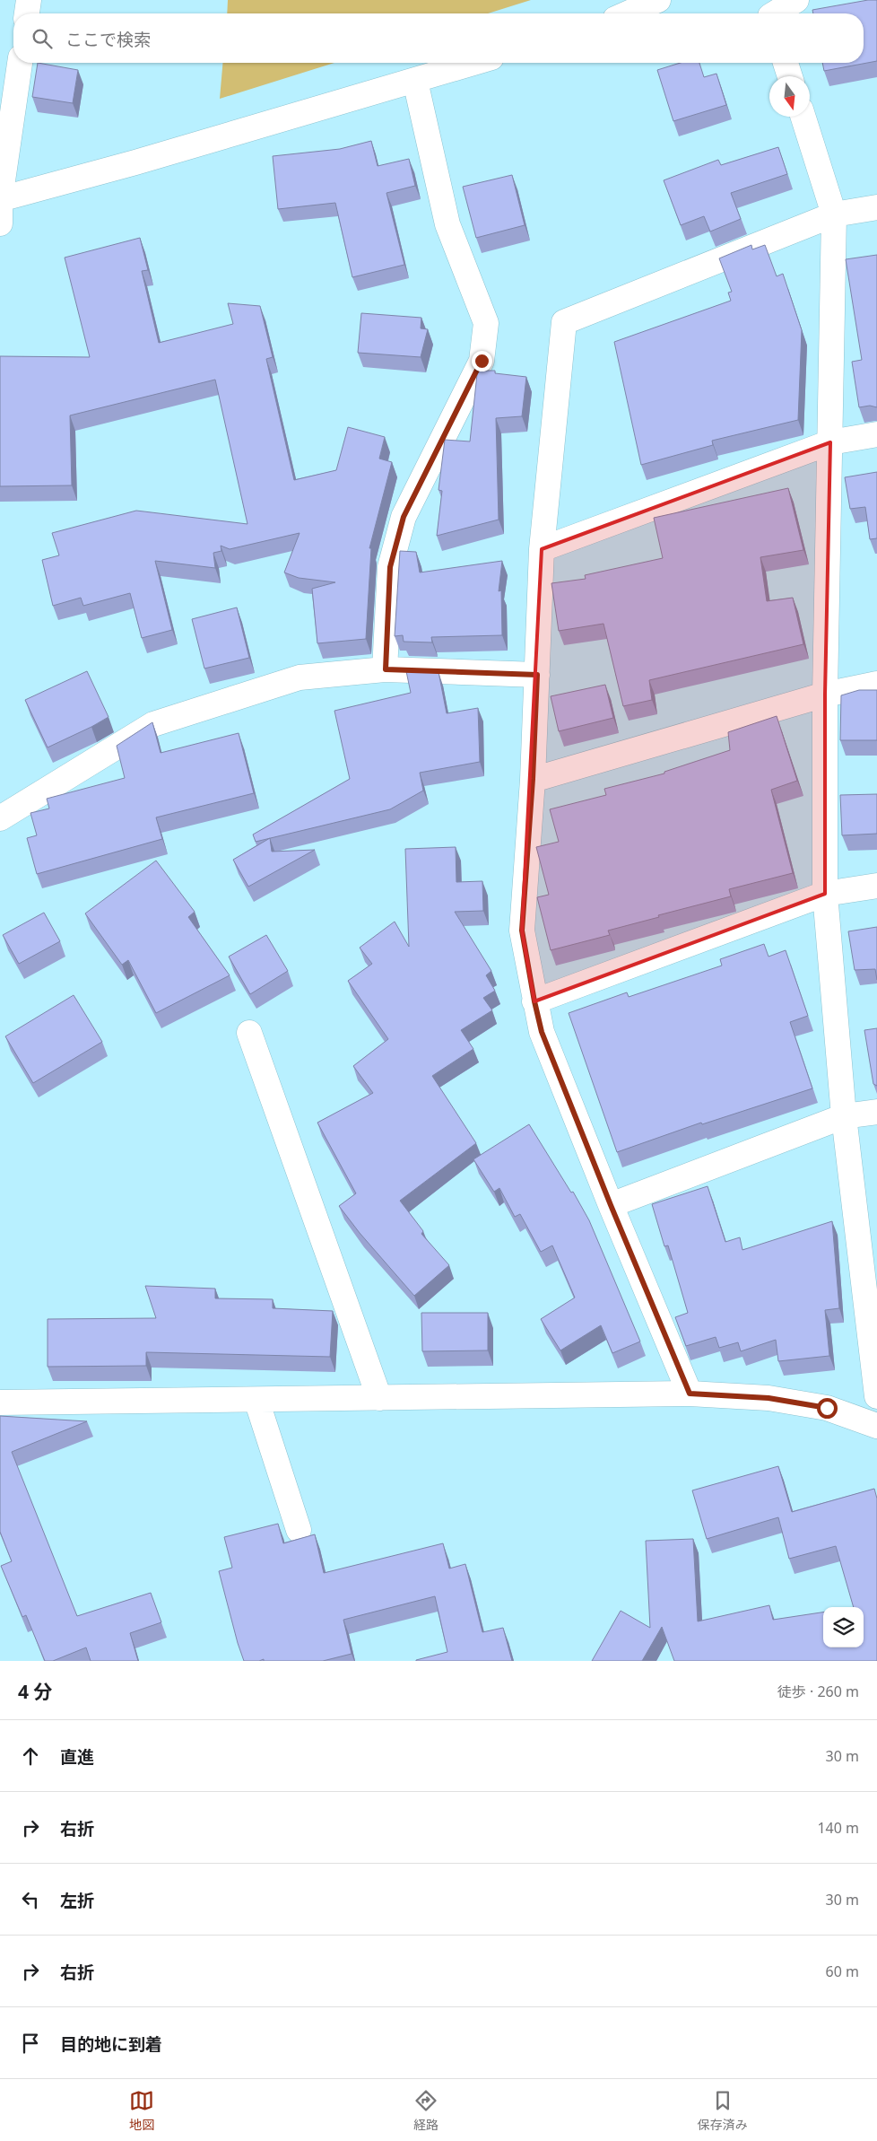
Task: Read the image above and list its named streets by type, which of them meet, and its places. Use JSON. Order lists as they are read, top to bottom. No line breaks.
{"north":"bottom","page":{"search":"ここで検索","heading":["4 分","徒歩 · 260 m"],"list":[["直進","30 m"],["右折","140 m"],["左折","30 m"],["右折","60 m"],"目的地に到着"],"nav":["地図","経路","保存済み"]}}
